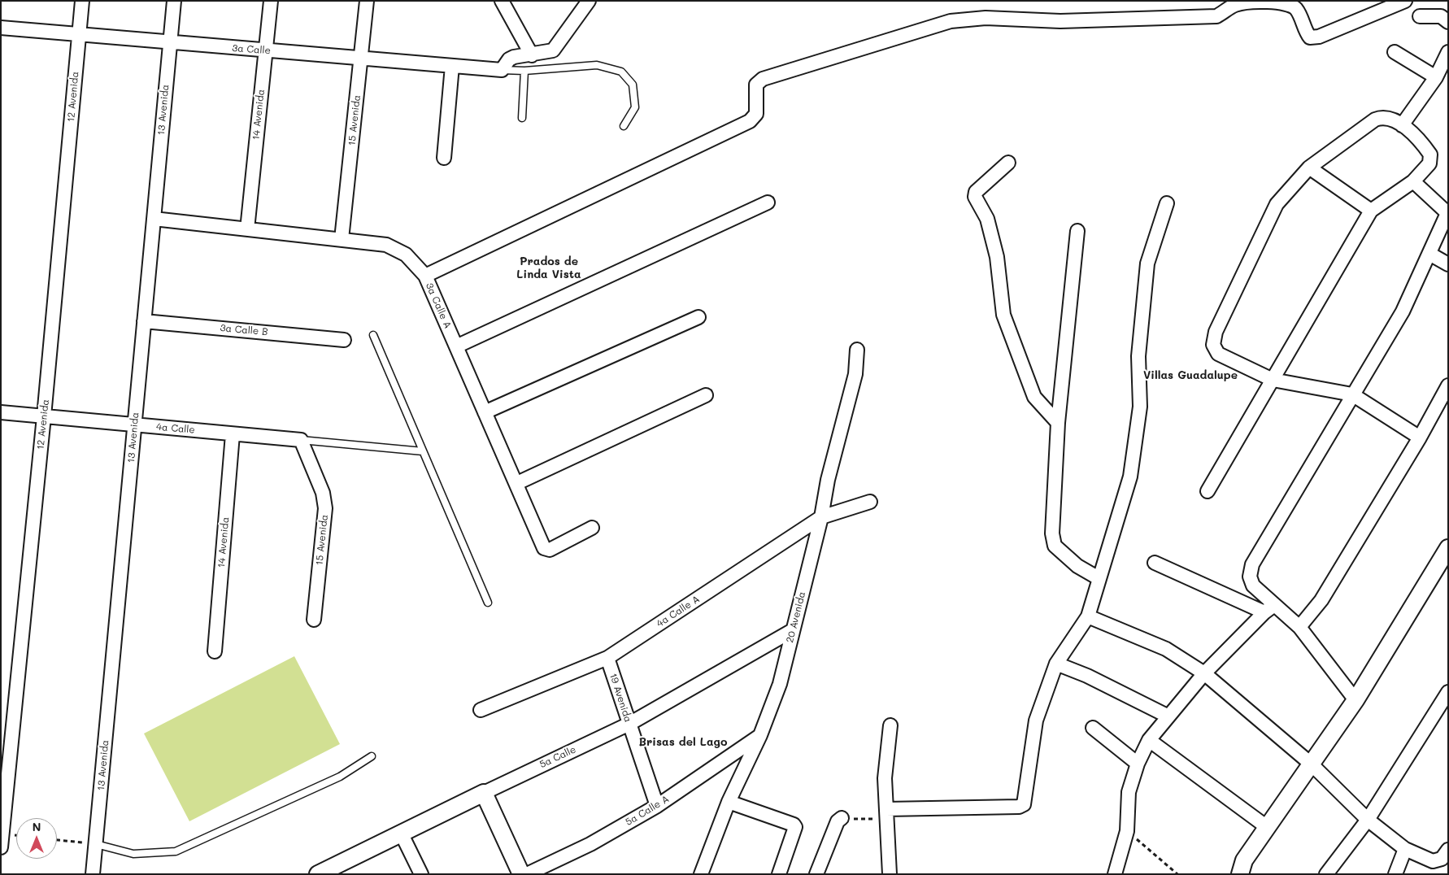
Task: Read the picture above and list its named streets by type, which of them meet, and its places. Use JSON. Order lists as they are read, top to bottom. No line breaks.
{"streets":{"street":["3a Calle","12 Avenida","13 Avenida","14 Avenida","15 Avenida","3a Calle A","3a Calle B","4a Calle","4a Calle A","20 Avenida","19 Avenida","5a Calle","5a Calle A"]},"crossings":[["3a Calle","12 Avenida"],["3a Calle","13 Avenida"],["3a Calle","14 Avenida"],["3a Calle","15 Avenida"],["12 Avenida","4a Calle"],["13 Avenida","3a Calle A"],["13 Avenida","3a Calle B"],["13 Avenida","4a Calle"],["14 Avenida","3a Calle A"],["14 Avenida","4a Calle"],["15 Avenida","3a Calle A"],["15 Avenida","4a Calle"],["4a Calle A","20 Avenida"],["4a Calle A","19 Avenida"],["20 Avenida","5a Calle"],["20 Avenida","5a Calle A"],["19 Avenida","5a Calle"],["19 Avenida","5a Calle A"]],"districts":["Prados de Linda Vista","Villas Guadalupe","Brisas del Lago"],"north":"top"}
